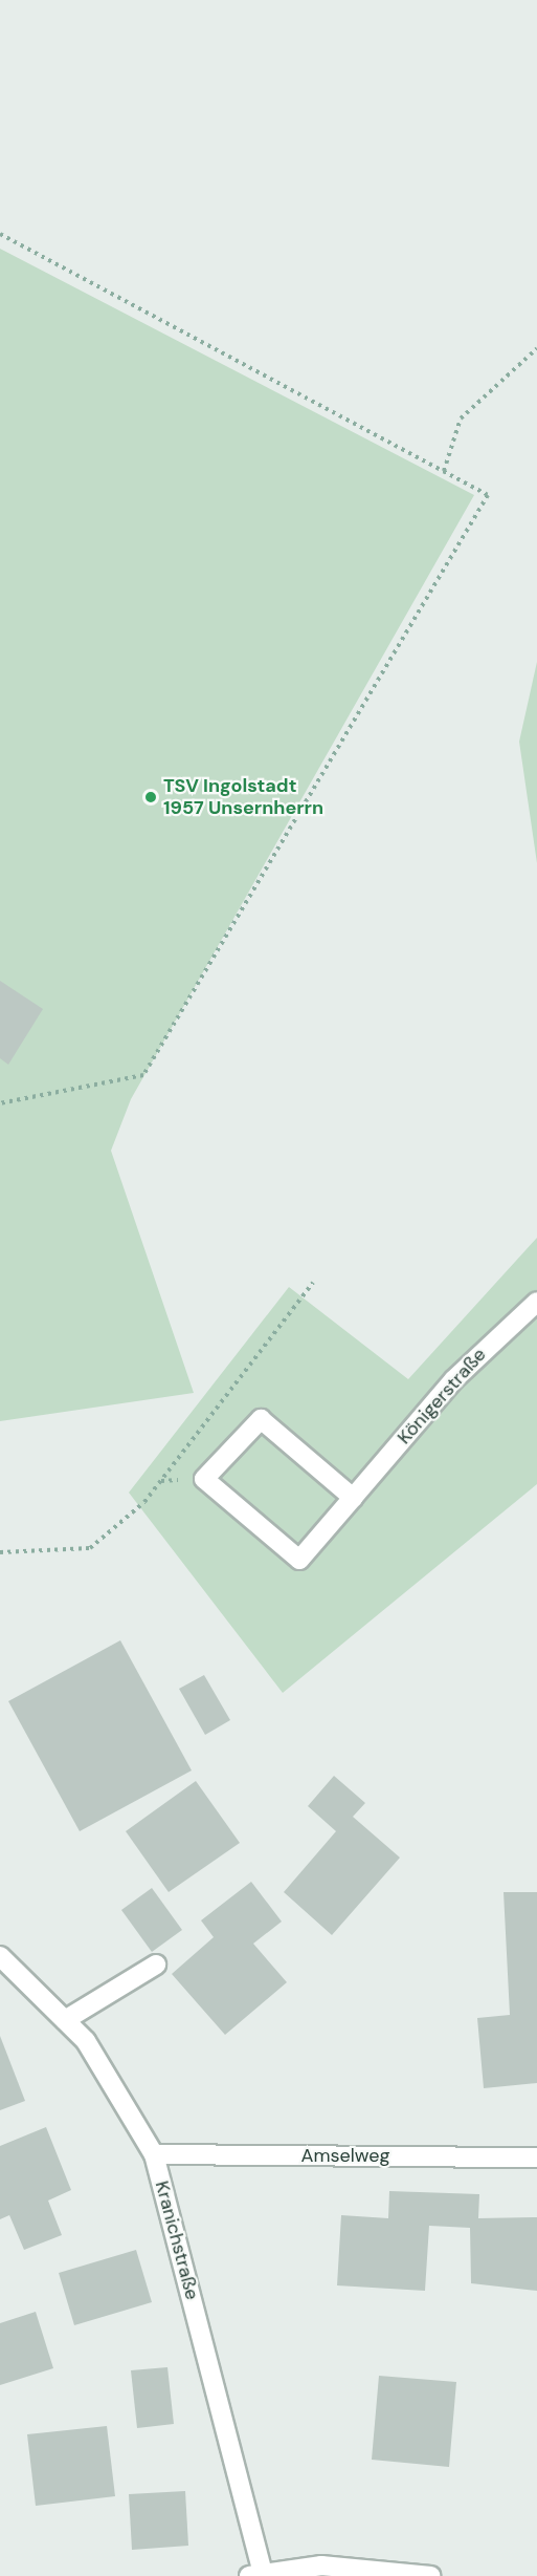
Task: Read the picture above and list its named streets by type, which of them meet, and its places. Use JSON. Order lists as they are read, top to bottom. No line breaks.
{"streets":{"street":["Königerstraße","Amselweg","Kranichstraße"]},"crossings":[["Amselweg","Kranichstraße"]],"places":["TSV Ingolstadt 1957 Unsernherrn"]}
